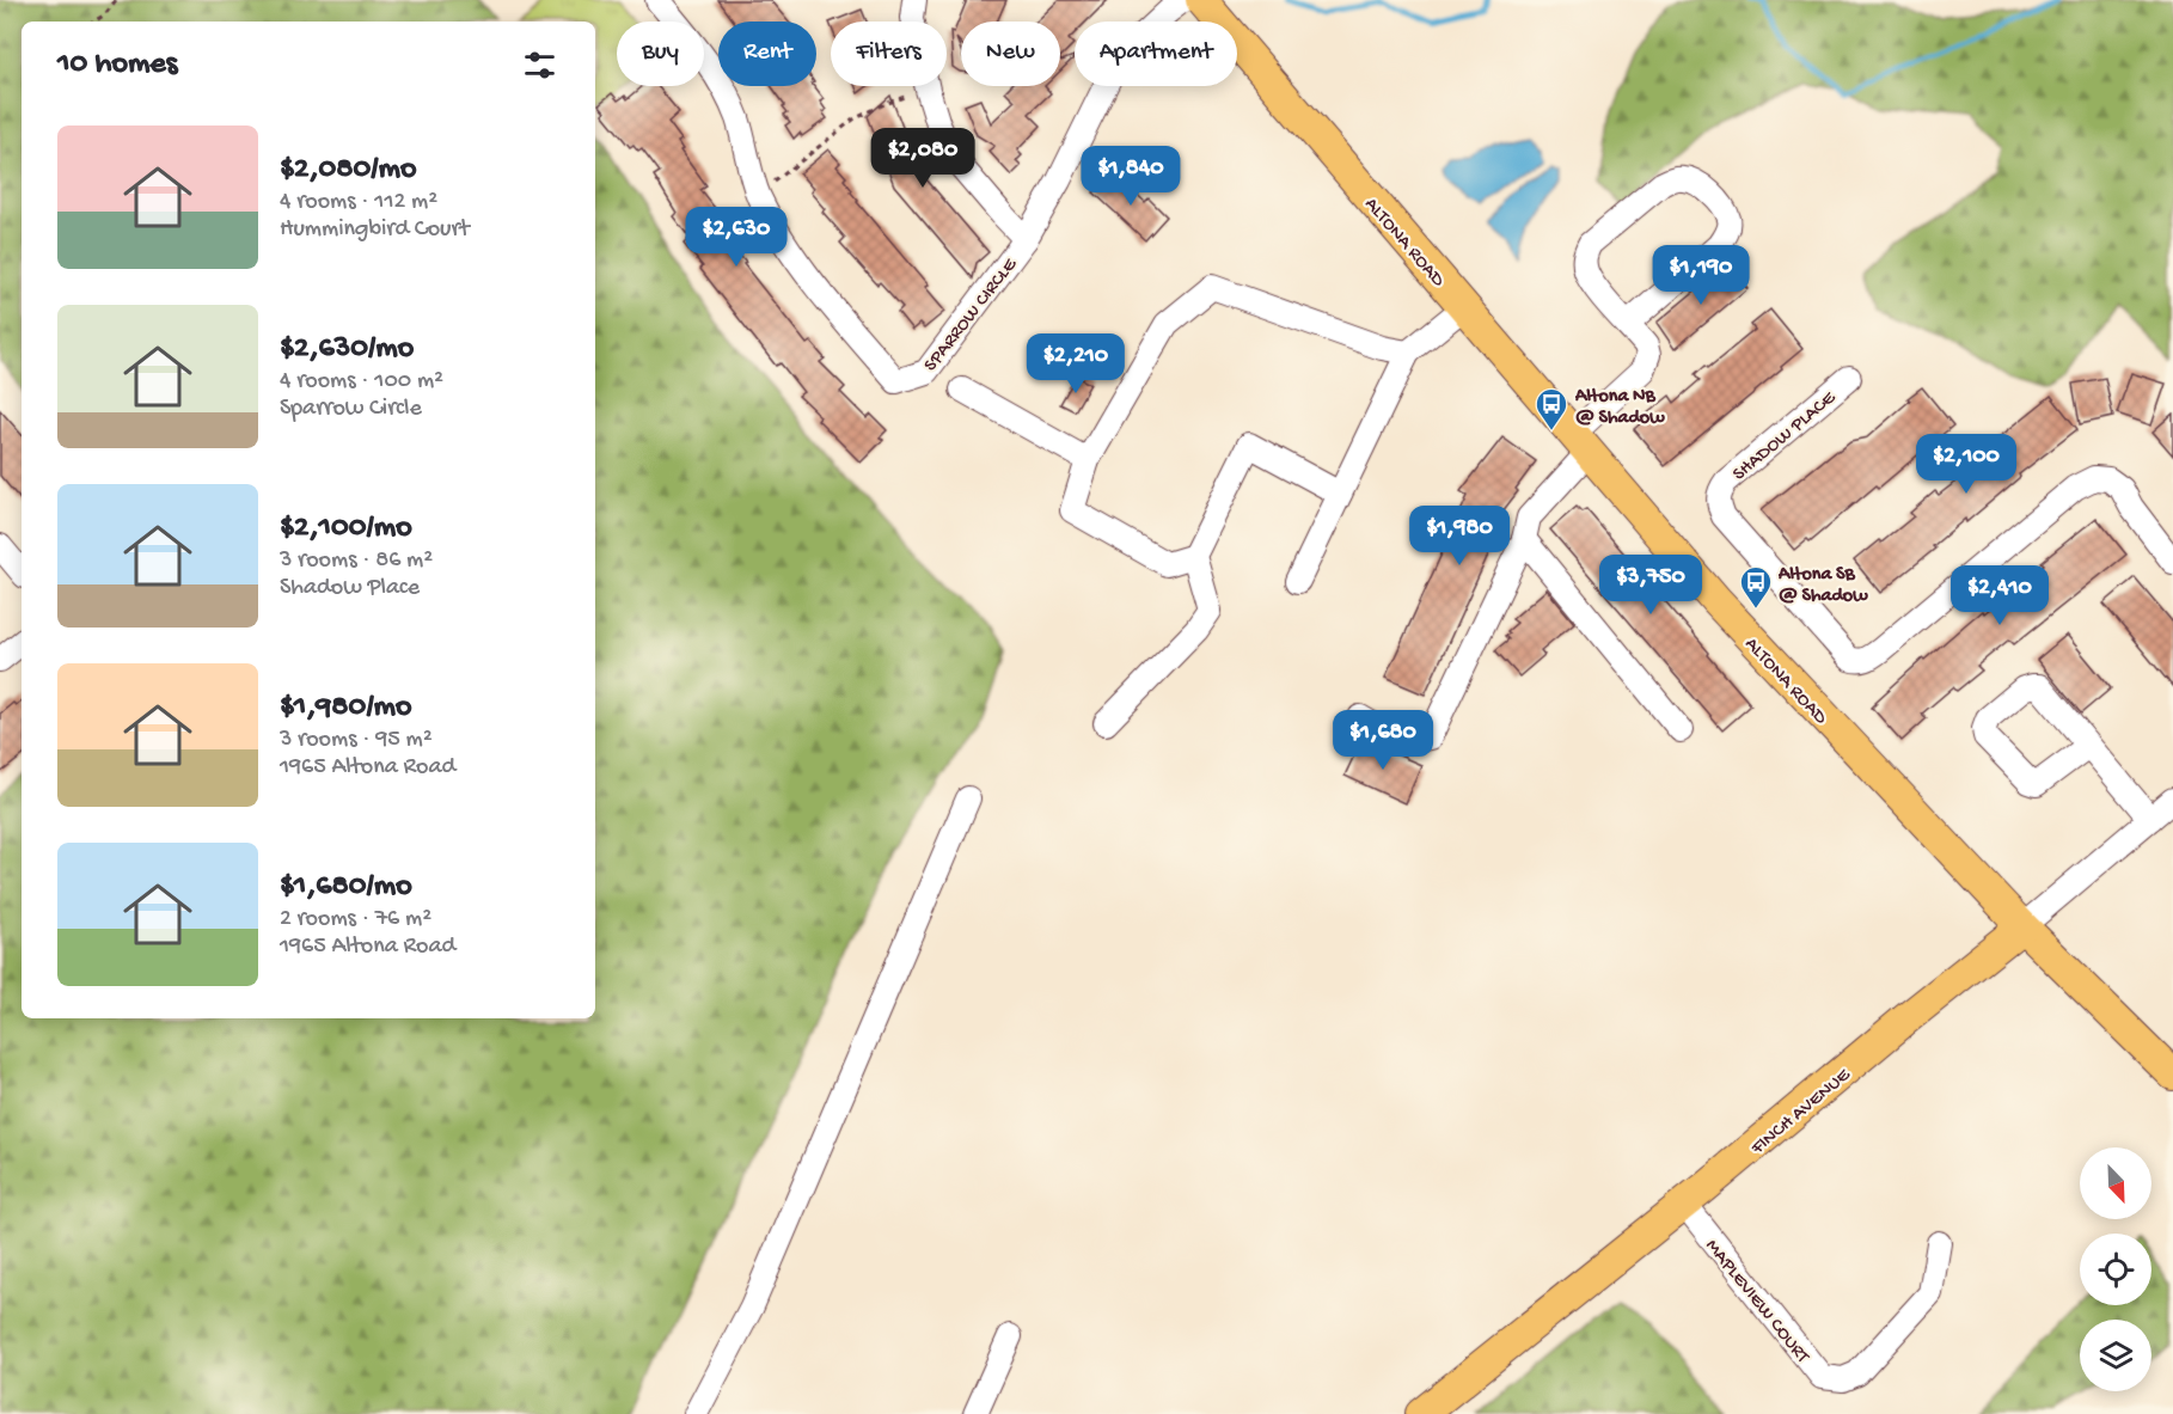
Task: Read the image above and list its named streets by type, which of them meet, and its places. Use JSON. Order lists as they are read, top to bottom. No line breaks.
{"streets":{"main road":["ALTONA ROAD","FINCH AVENUE"],"street":["SPARROW CIRCLE","SHADOW PLACE","MAPLEVIEW COURT"]},"crossings":[["ALTONA ROAD","FINCH AVENUE"],["FINCH AVENUE","MAPLEVIEW COURT"]],"places":{"bus stop":["Altona NB @ Shadow","Altona SB @ Shadow"]},"north":"bottom right","page":{"chip":["Buy","Rent","Filters","New","Apartment"],"heading":"10 homes","list":[{"name":"$2,080/mo","note":"4 rooms · 112 m² · Hummingbird Court"},{"name":"$2,630/mo","note":"4 rooms · 100 m² · Sparrow Circle"},{"name":"$2,100/mo","note":"3 rooms · 86 m² · Shadow Place"},{"name":"$1,980/mo","note":"3 rooms · 95 m² · 1965 Altona Road"},{"name":"$1,680/mo","note":"2 rooms · 76 m² · 1965 Altona Road"}],"price":["$2,080","$1,840","$2,630","$1,190","$2,210","$2,100","$1,980","$3,750","$2,410","$1,680"]}}
